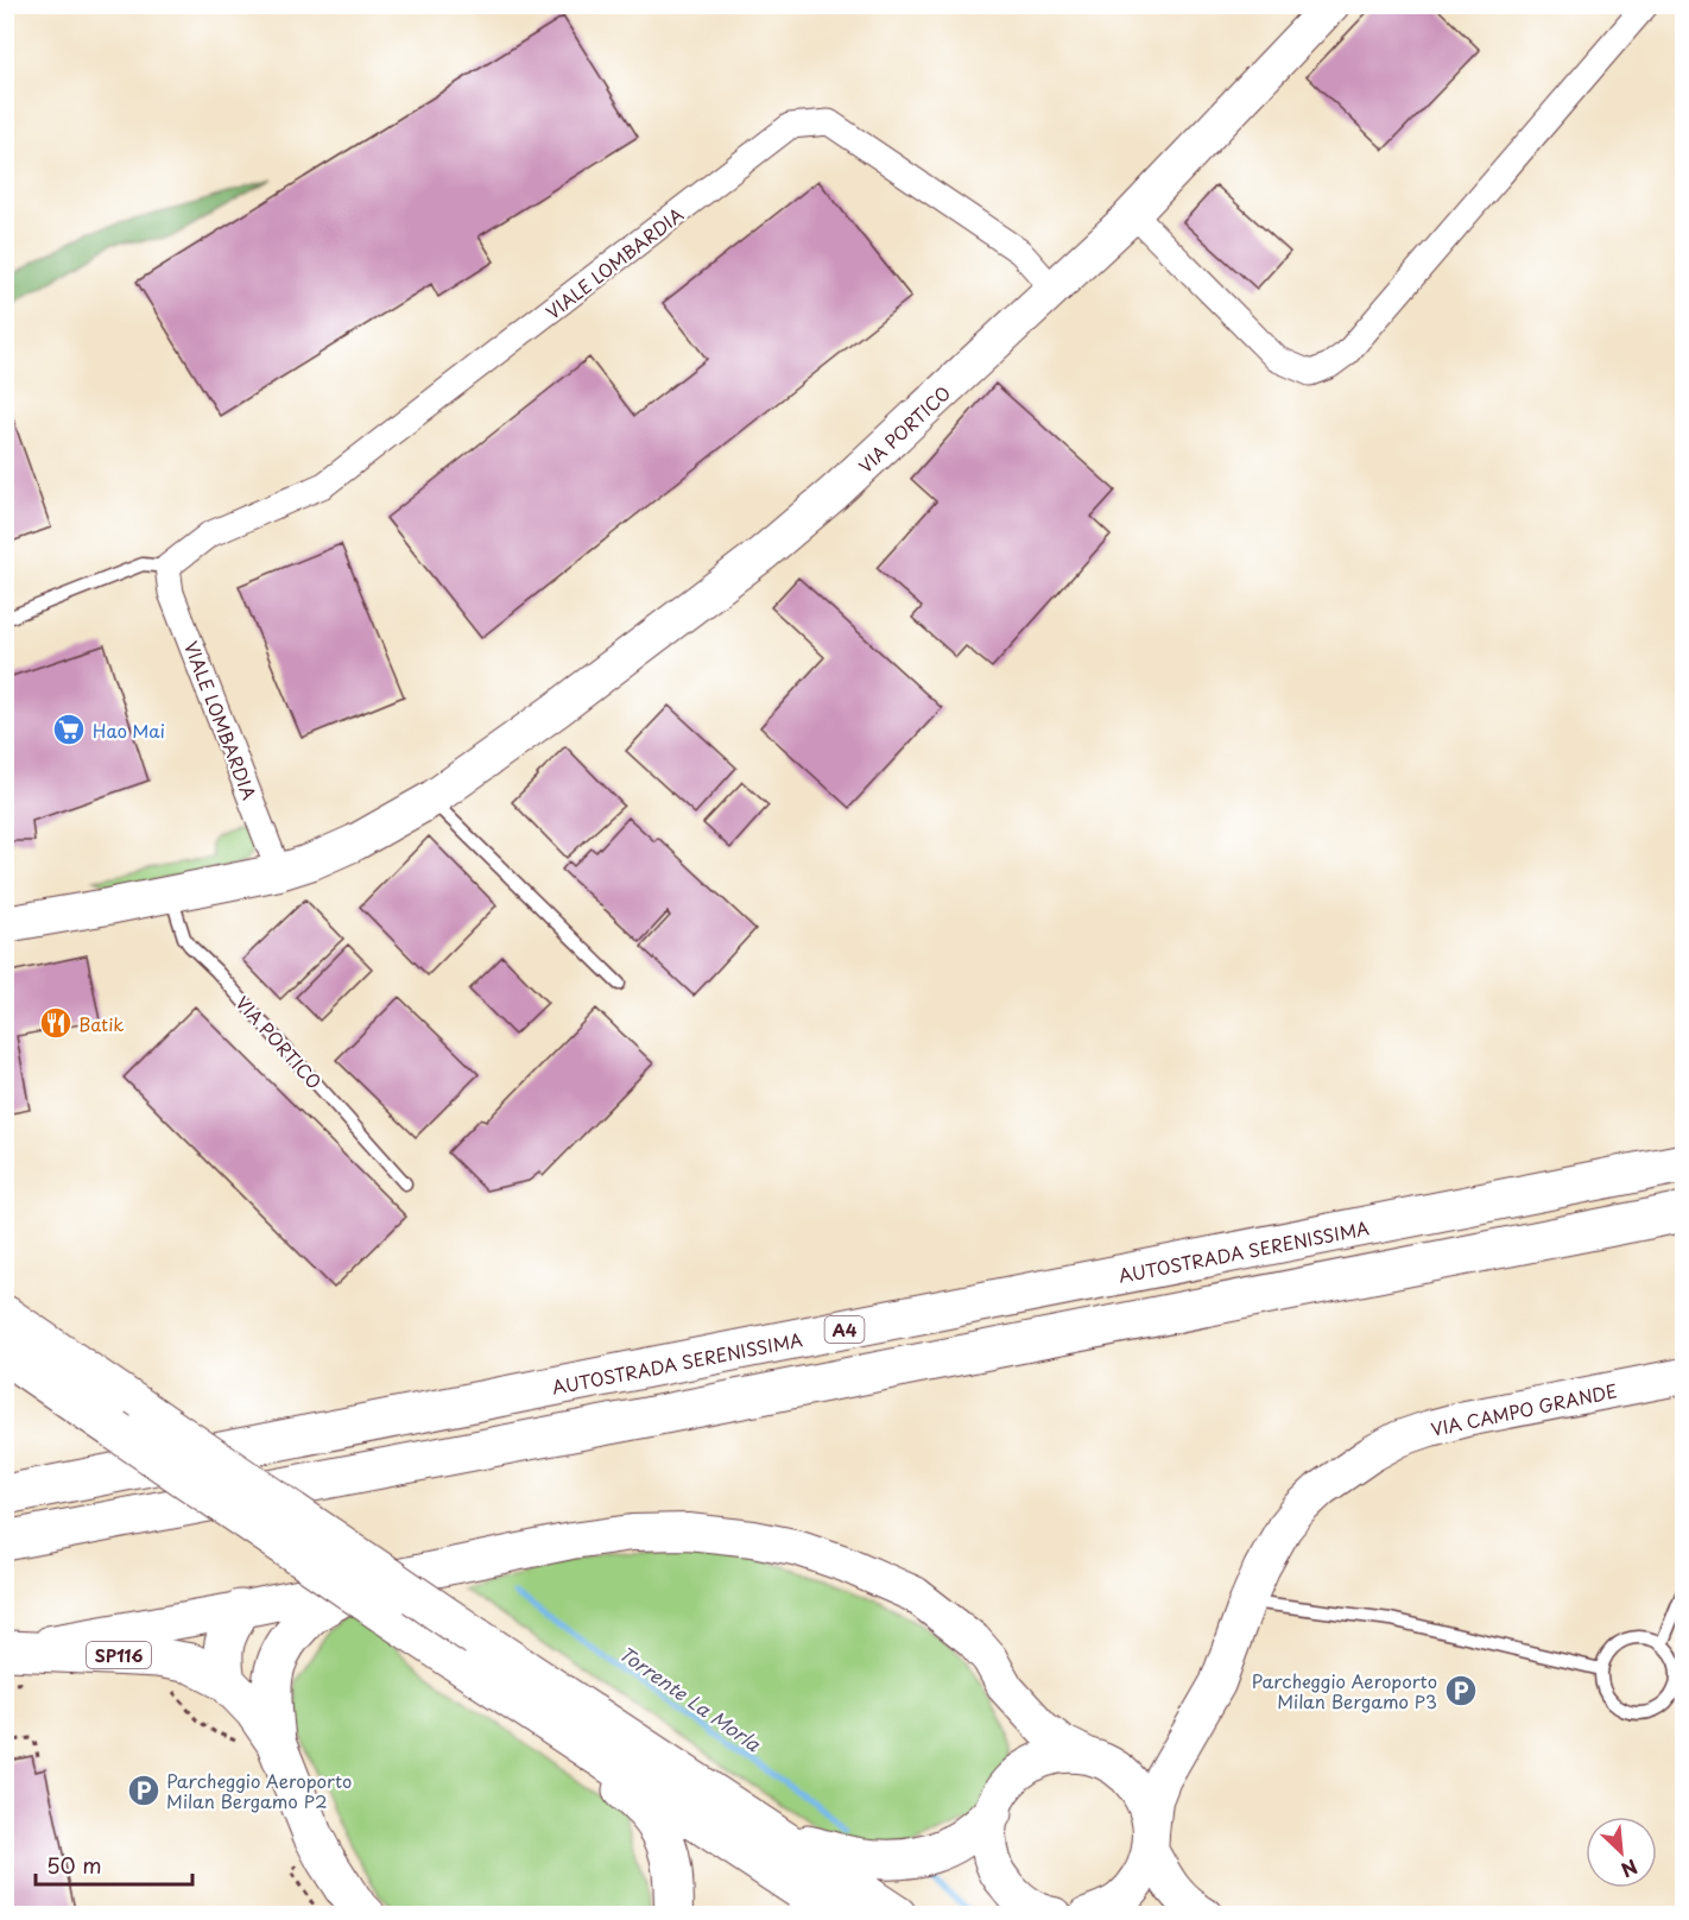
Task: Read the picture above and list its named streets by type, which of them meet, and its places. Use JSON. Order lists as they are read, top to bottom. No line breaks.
{"streets":{"highway":["AUTOSTRADA SERENISSIMA","A4","SP116"],"main road":["VIA PORTICO","VIA CAMPO GRANDE"],"street":["VIALE LOMBARDIA"]},"crossings":[["VIALE LOMBARDIA","VIA PORTICO"],["VIA CAMPO GRANDE","SP116"]],"water":["Torrente La Morla"],"places":{"supermarket":["Hao Mai"],"restaurant":["Batik"],"parking":["Parcheggio Aeroporto Milan Bergamo P3","Parcheggio Aeroporto Milan Bergamo P2"]},"scale_bar":"50 m","north":"bottom right"}
